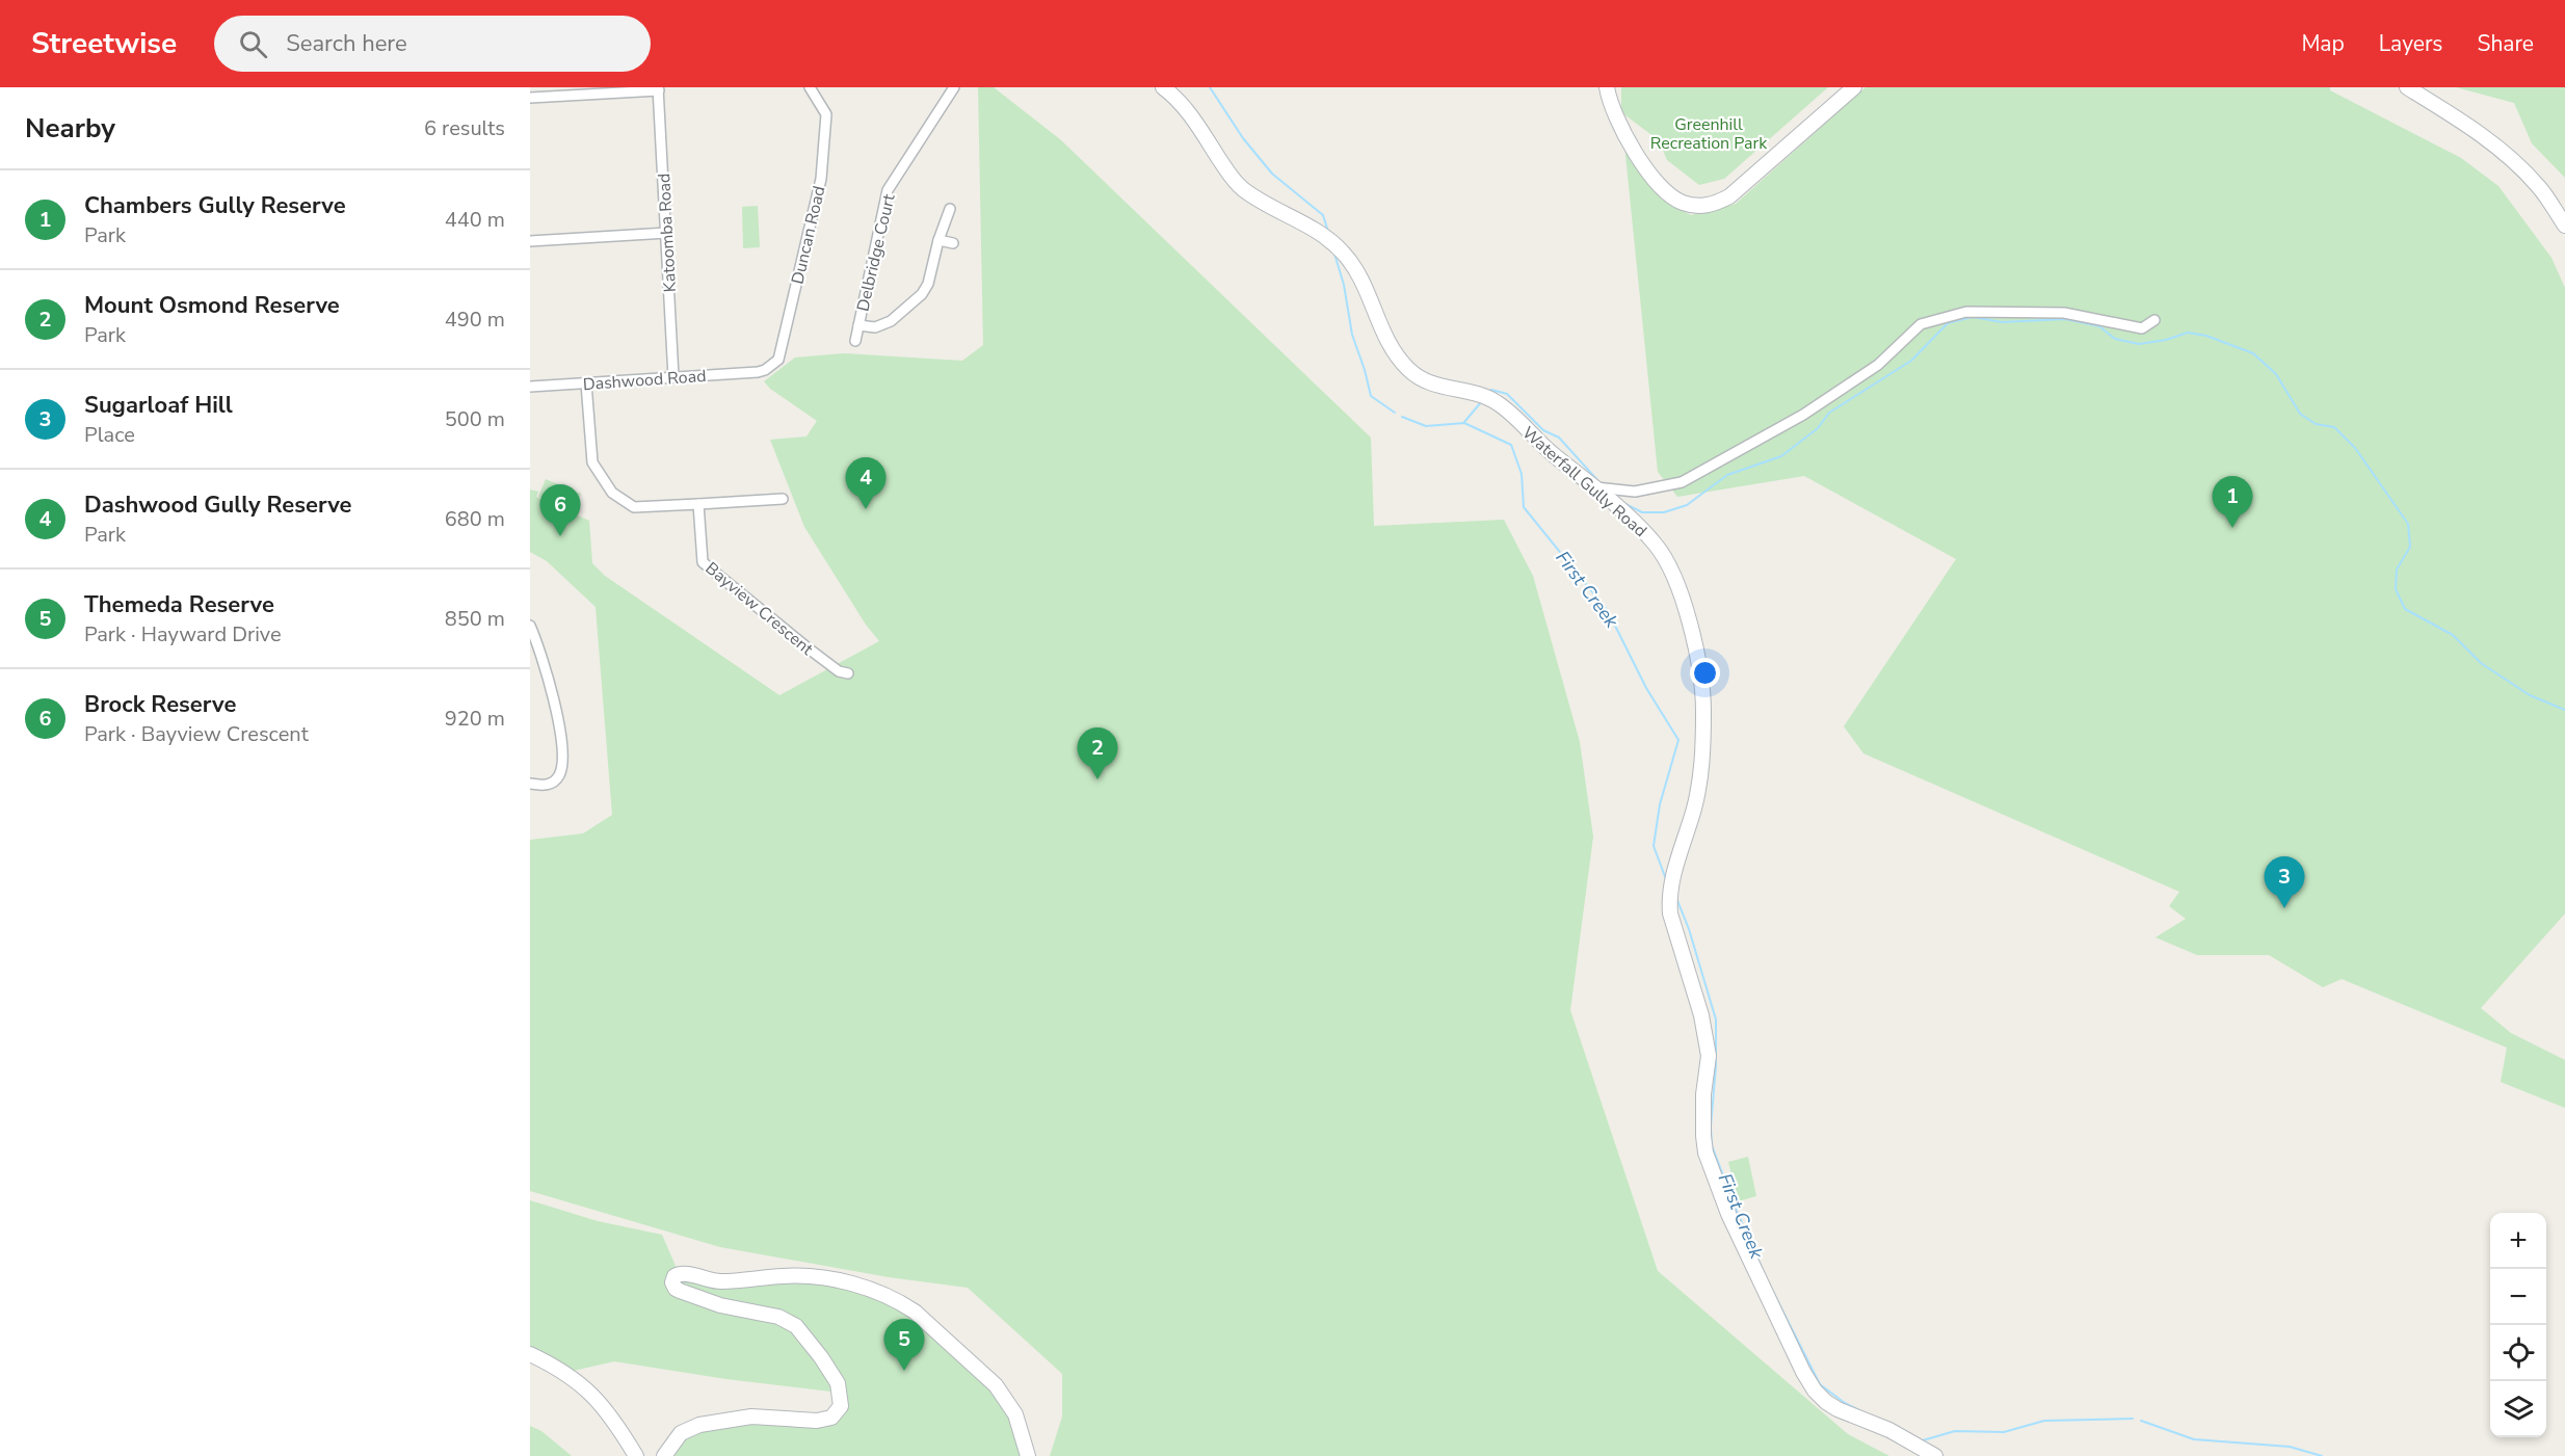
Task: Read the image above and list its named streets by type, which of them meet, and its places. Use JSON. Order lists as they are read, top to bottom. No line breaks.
{"streets":{"street":["Katoomba Road","Duncan Road","Delbridge Court","Dashwood Road","Waterfall Gully Road","Bayview Crescent"]},"crossings":[["Katoomba Road","Dashwood Road"],["Duncan Road","Dashwood Road"]],"water":["First Creek"],"parks":["Greenhill Recreation Park"],"page":{"header":"Streetwise","search":"Search here","nav":["Map","Layers","Share"],"heading":["Nearby","6 results"],"list":[{"mark":"1","name":"Chambers Gully Reserve","note":"Park","value":"440 m"},{"mark":"2","name":"Mount Osmond Reserve","note":"Park","value":"490 m"},{"mark":"3","name":"Sugarloaf Hill","note":"Place","value":"500 m"},{"mark":"4","name":"Dashwood Gully Reserve","note":"Park","value":"680 m"},{"mark":"5","name":"Themeda Reserve","note":"Park · Hayward Drive","value":"850 m"},{"mark":"6","name":"Brock Reserve","note":"Park · Bayview Crescent","value":"920 m"}],"pins":["4","1","6","2","3","5"],"map_buttons":["+","−"]}}
